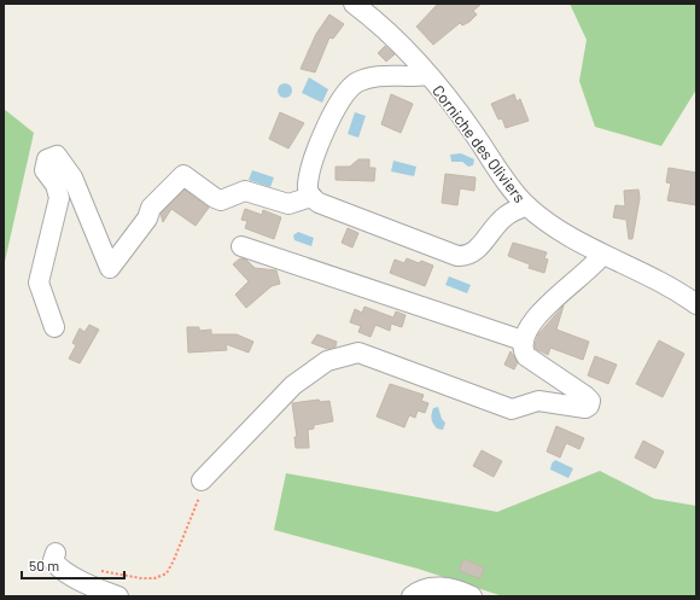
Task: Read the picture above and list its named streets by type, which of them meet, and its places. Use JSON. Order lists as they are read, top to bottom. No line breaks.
{"streets":{"street":["Corniche des Oliviers"]},"scale_bar":"50 m"}
